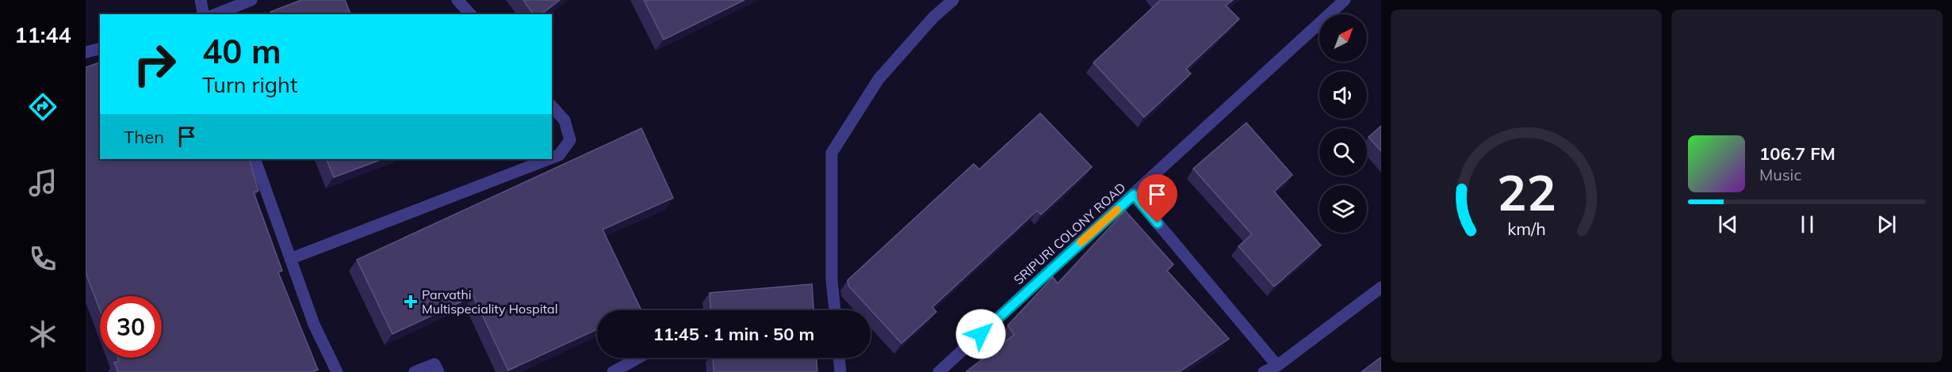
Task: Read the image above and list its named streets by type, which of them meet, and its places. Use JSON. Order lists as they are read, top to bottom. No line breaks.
{"streets":{"street":["SRIPURI COLONY ROAD"]},"places":{"health":["Parvathi Multispeciality Hospital"]},"north":"top right","page":{"tabs":"11:44","turn":["40 m","Turn right"],"then":"Then","song":["106.7 FM","Music"],"limit":"30","trip":"11:45 · 1 min · 50 m","gauge":["22","km/h"]}}
